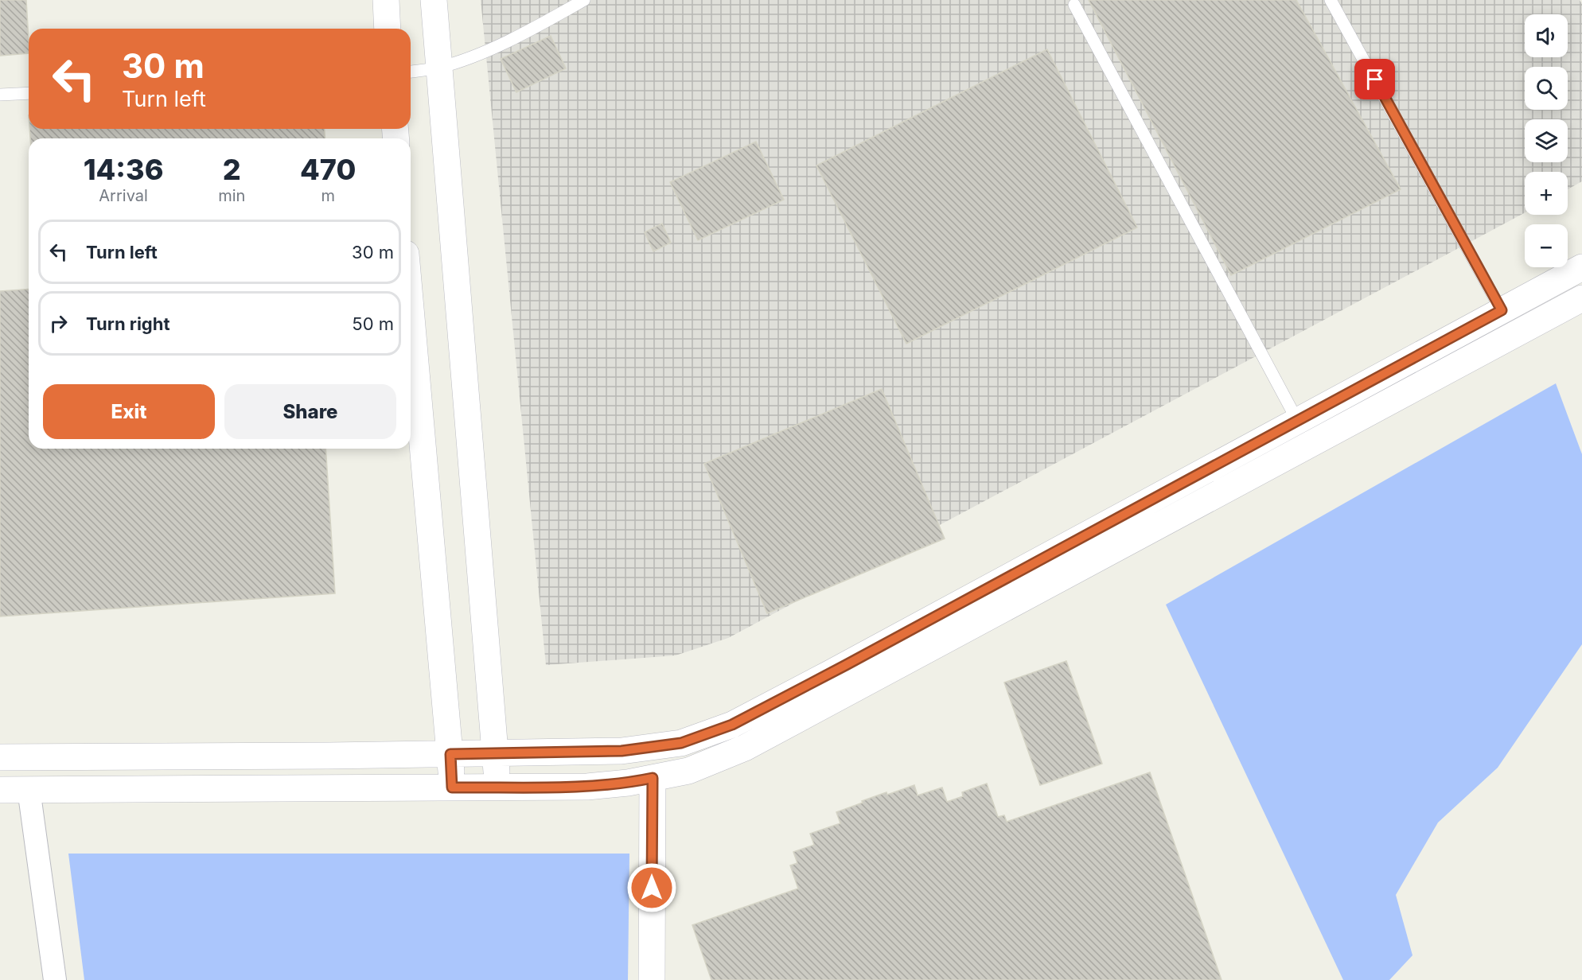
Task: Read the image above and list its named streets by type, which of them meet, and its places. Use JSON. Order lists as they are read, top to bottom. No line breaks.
{"page":{"map_buttons":["+","−"],"turn":["30 m","Turn left"],"eta":["14:36","Arrival","2","min","470","m"],"list":[{"name":"Turn left","value":"30 m"},{"name":"Turn right","value":"50 m"}],"buttons":["Exit","Share"]}}
